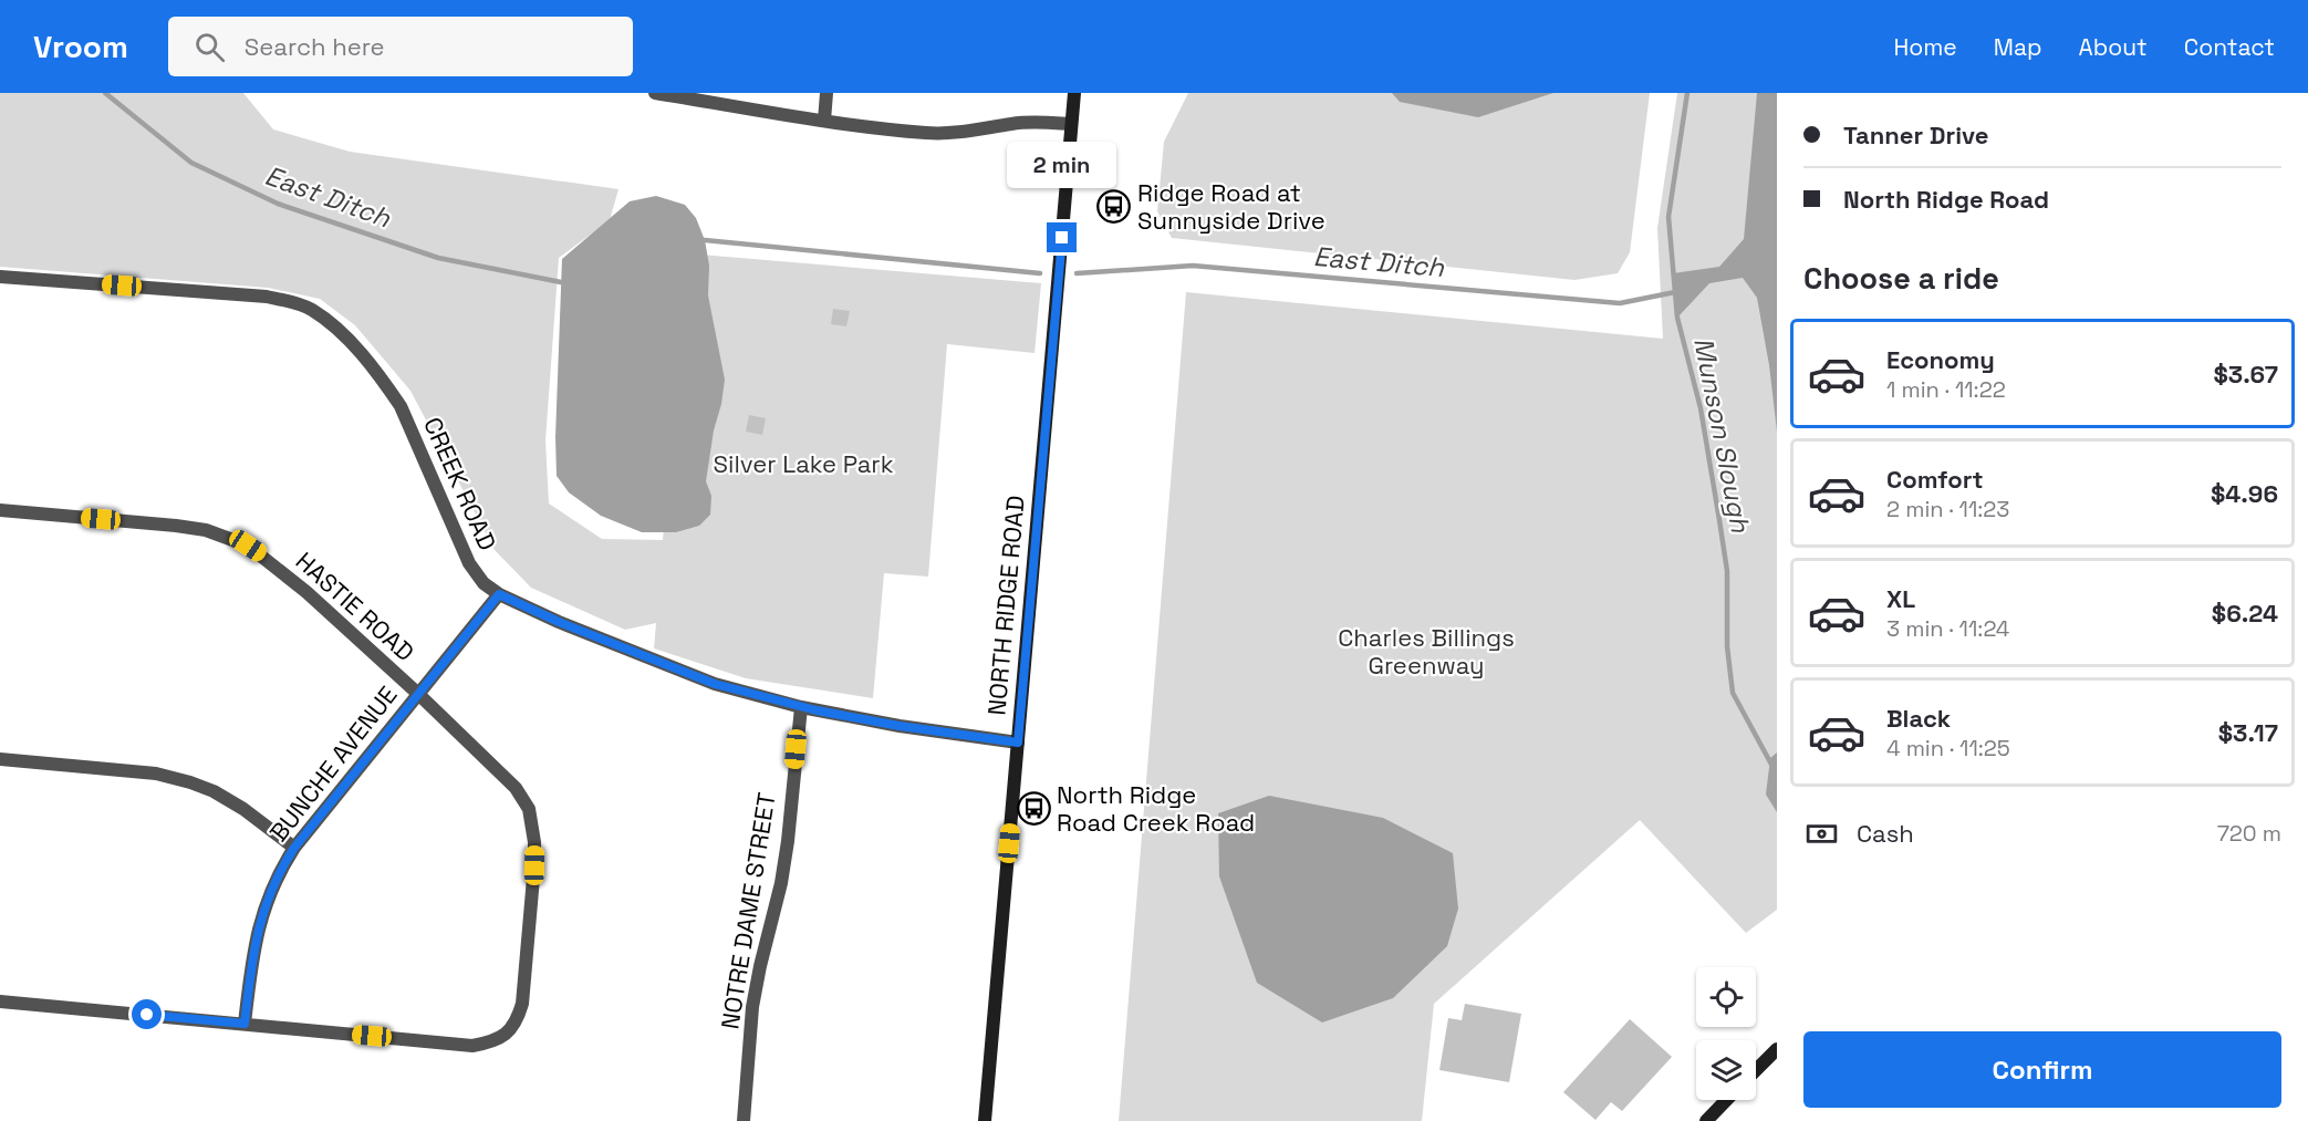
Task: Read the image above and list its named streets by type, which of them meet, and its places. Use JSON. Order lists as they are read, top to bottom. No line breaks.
{"streets":{"street":["CREEK ROAD","NORTH RIDGE ROAD","HASTIE ROAD","BUNCHE AVENUE","NOTRE DAME STREET"]},"crossings":[["CREEK ROAD","NORTH RIDGE ROAD"],["CREEK ROAD","BUNCHE AVENUE"],["CREEK ROAD","NOTRE DAME STREET"],["HASTIE ROAD","BUNCHE AVENUE"]],"water":["East Ditch","Munson Slough"],"parks":["Silver Lake Park","Charles Billings Greenway"],"places":{"bus stop":["Ridge Road at Sunnyside Drive","North Ridge Road Creek Road"]},"page":{"header":"Vroom","search":"Search here","nav":["Home","Map","About","Contact"],"banner":["Tanner Drive","North Ridge Road"],"bubble":"2 min","heading":"Choose a ride","list":[{"name":"Economy","note":"1 min · 11:22","value":"$3.67"},{"name":"Comfort","note":"2 min · 11:23","value":"$4.96"},{"name":"XL","note":"3 min · 11:24","value":"$6.24"},{"name":"Black","note":"4 min · 11:25","value":"$3.17"}],"pay":["Cash","720 m"],"buttons":"Confirm"}}
